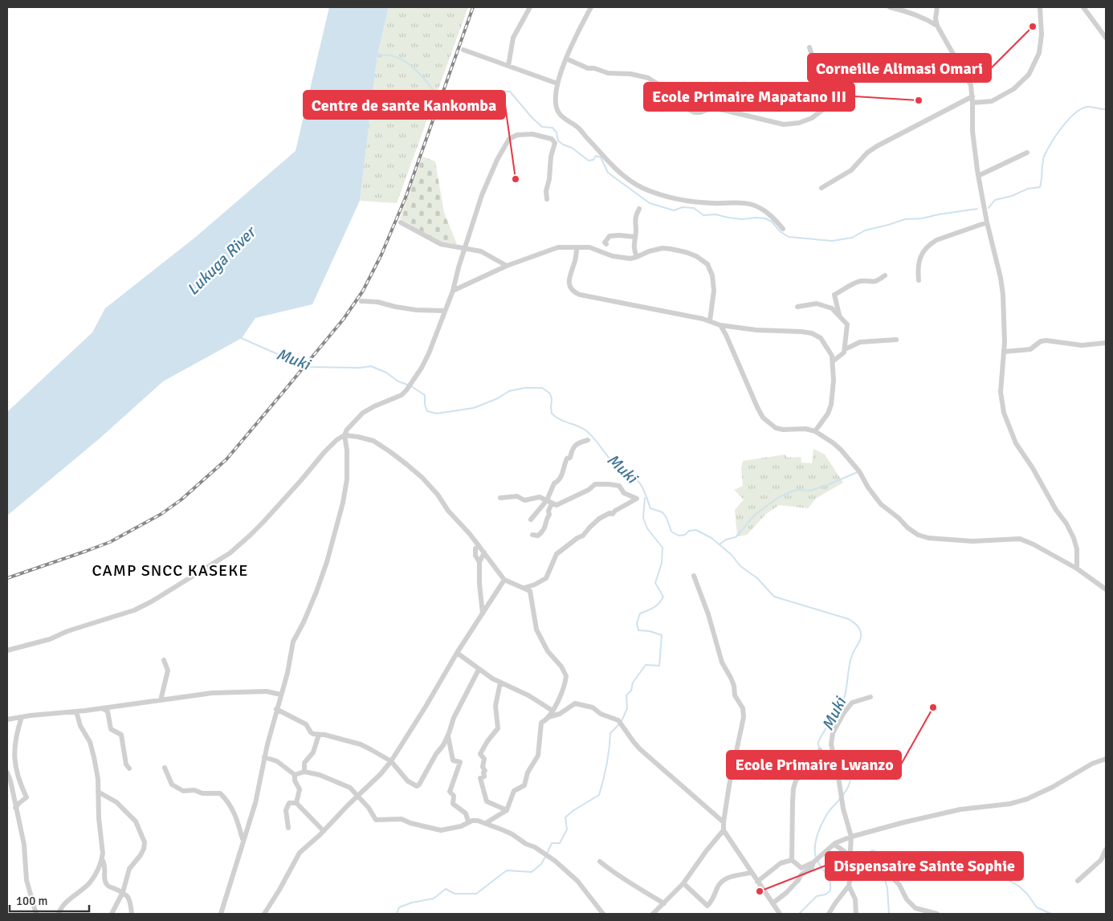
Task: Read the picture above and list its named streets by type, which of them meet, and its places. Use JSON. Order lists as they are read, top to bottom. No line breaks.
{"districts":["CAMP SNCC KASEKE"],"water":["Lukuga River","Muki"],"places":["Corneille Alimasi Omari","Ecole Primaire Mapatano III","Centre de sante Kankomba","Ecole Primaire Lwanzo","Dispensaire Sainte Sophie"],"scale_bar":"100 m"}
